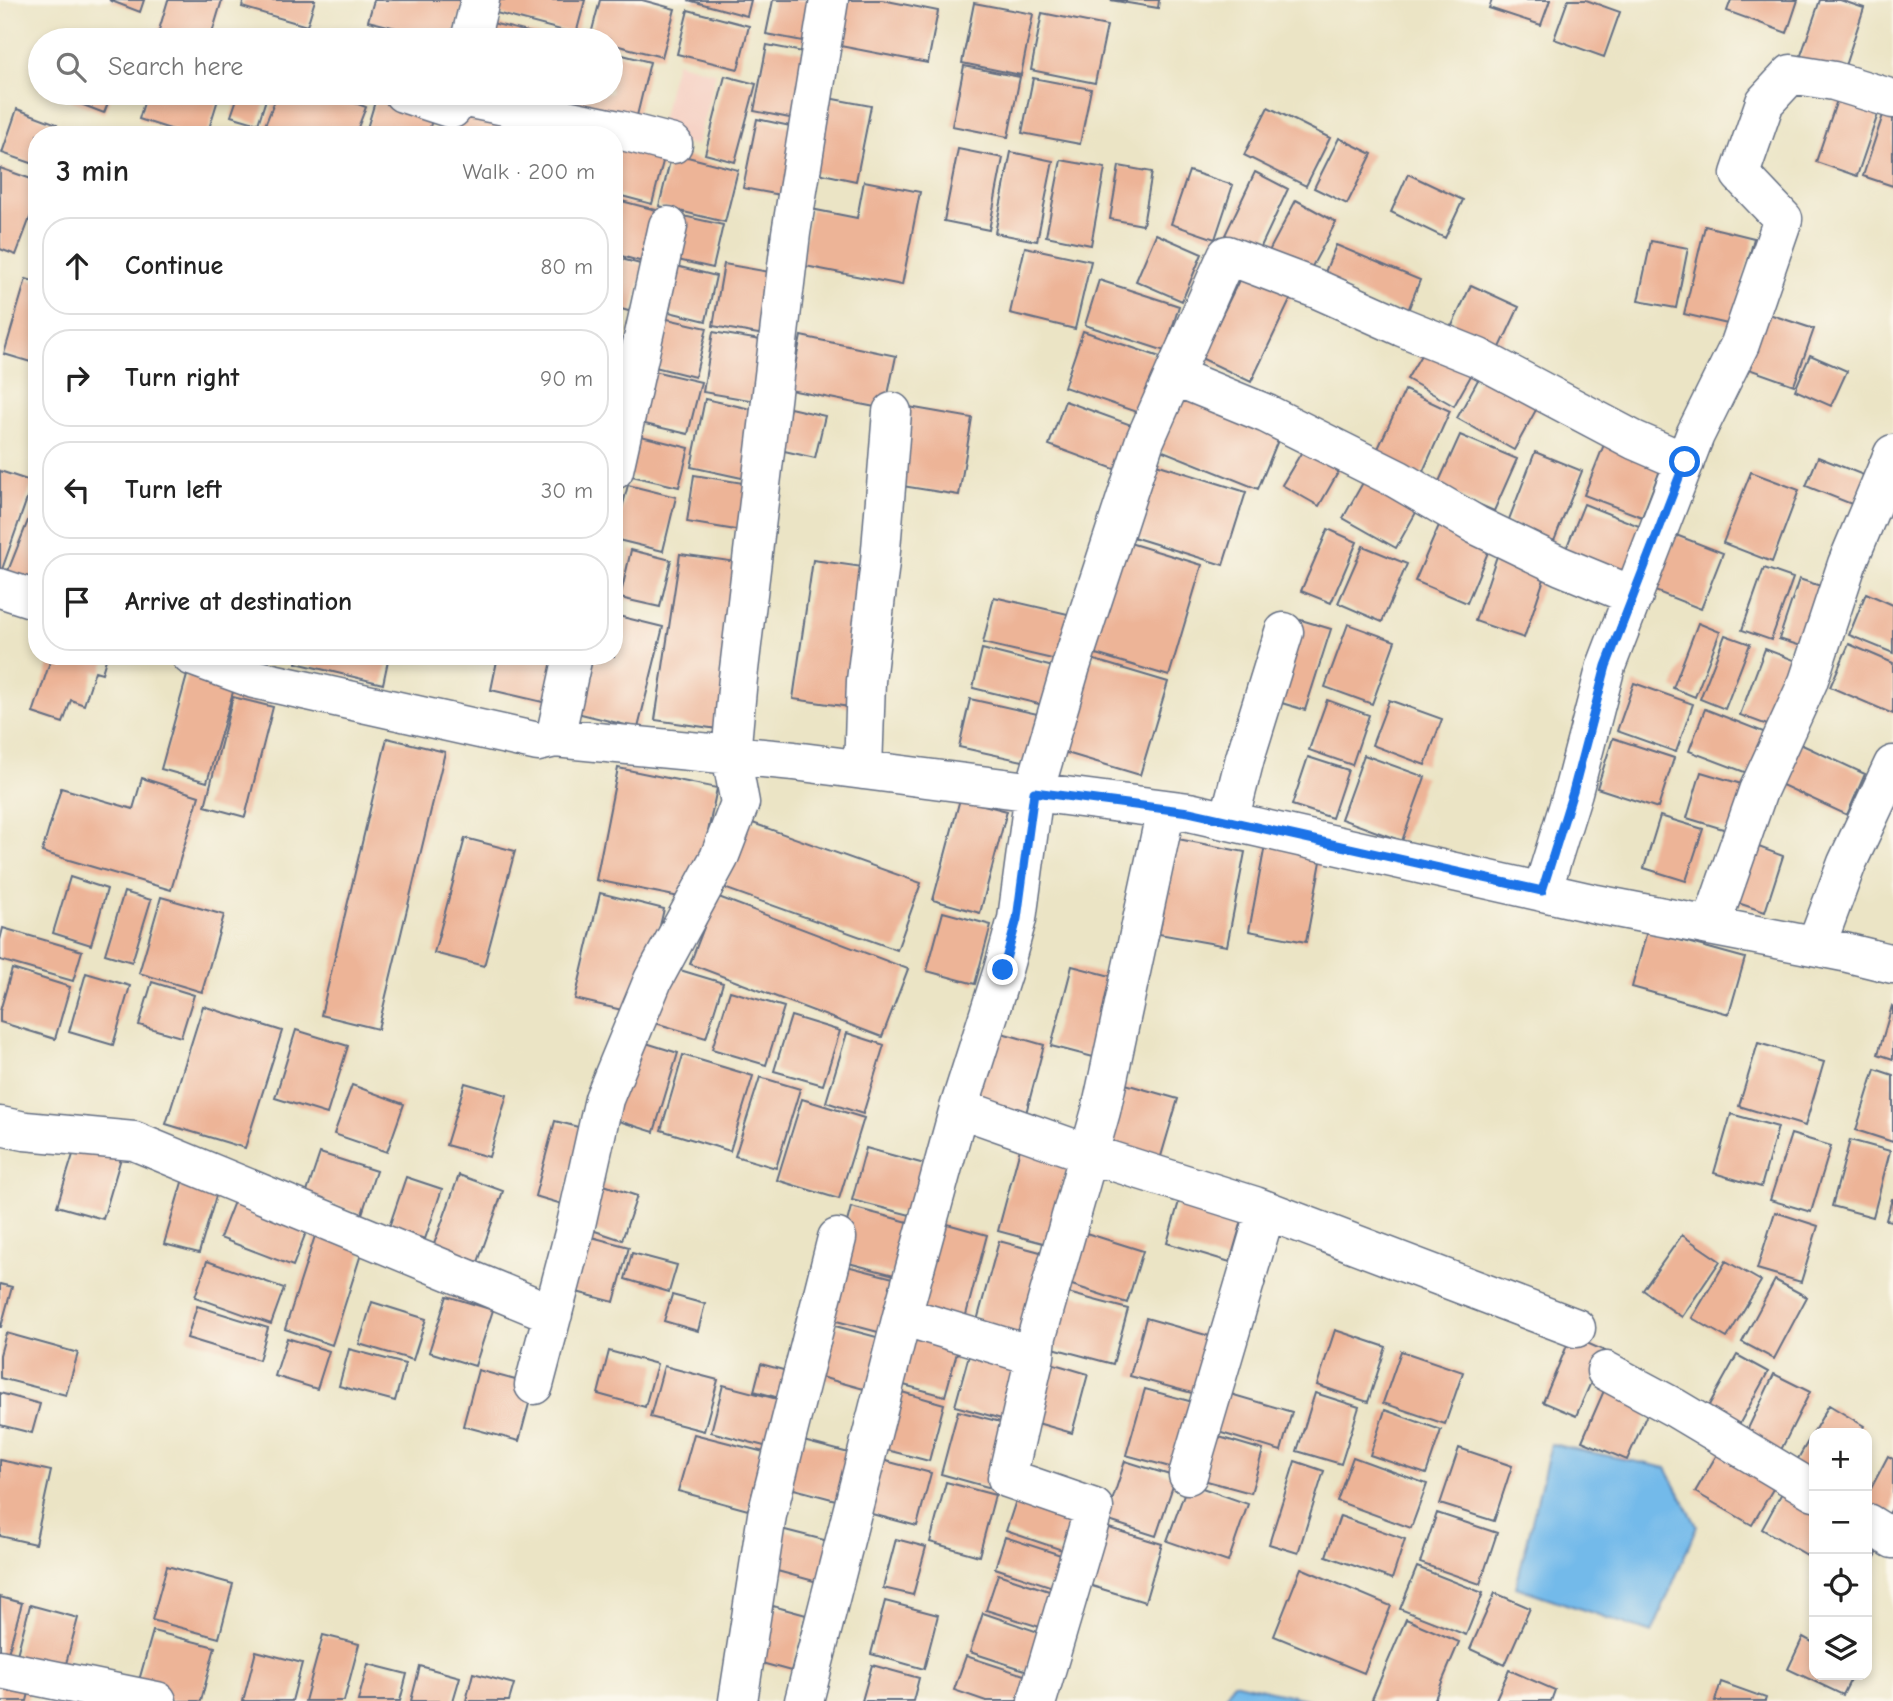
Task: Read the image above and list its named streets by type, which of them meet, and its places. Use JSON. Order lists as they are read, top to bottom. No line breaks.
{"page":{"search":"Search here","heading":["3 min","Walk · 200 m"],"list":[["Continue","80 m"],["Turn right","90 m"],["Turn left","30 m"],"Arrive at destination"],"map_buttons":["+","−"]}}
